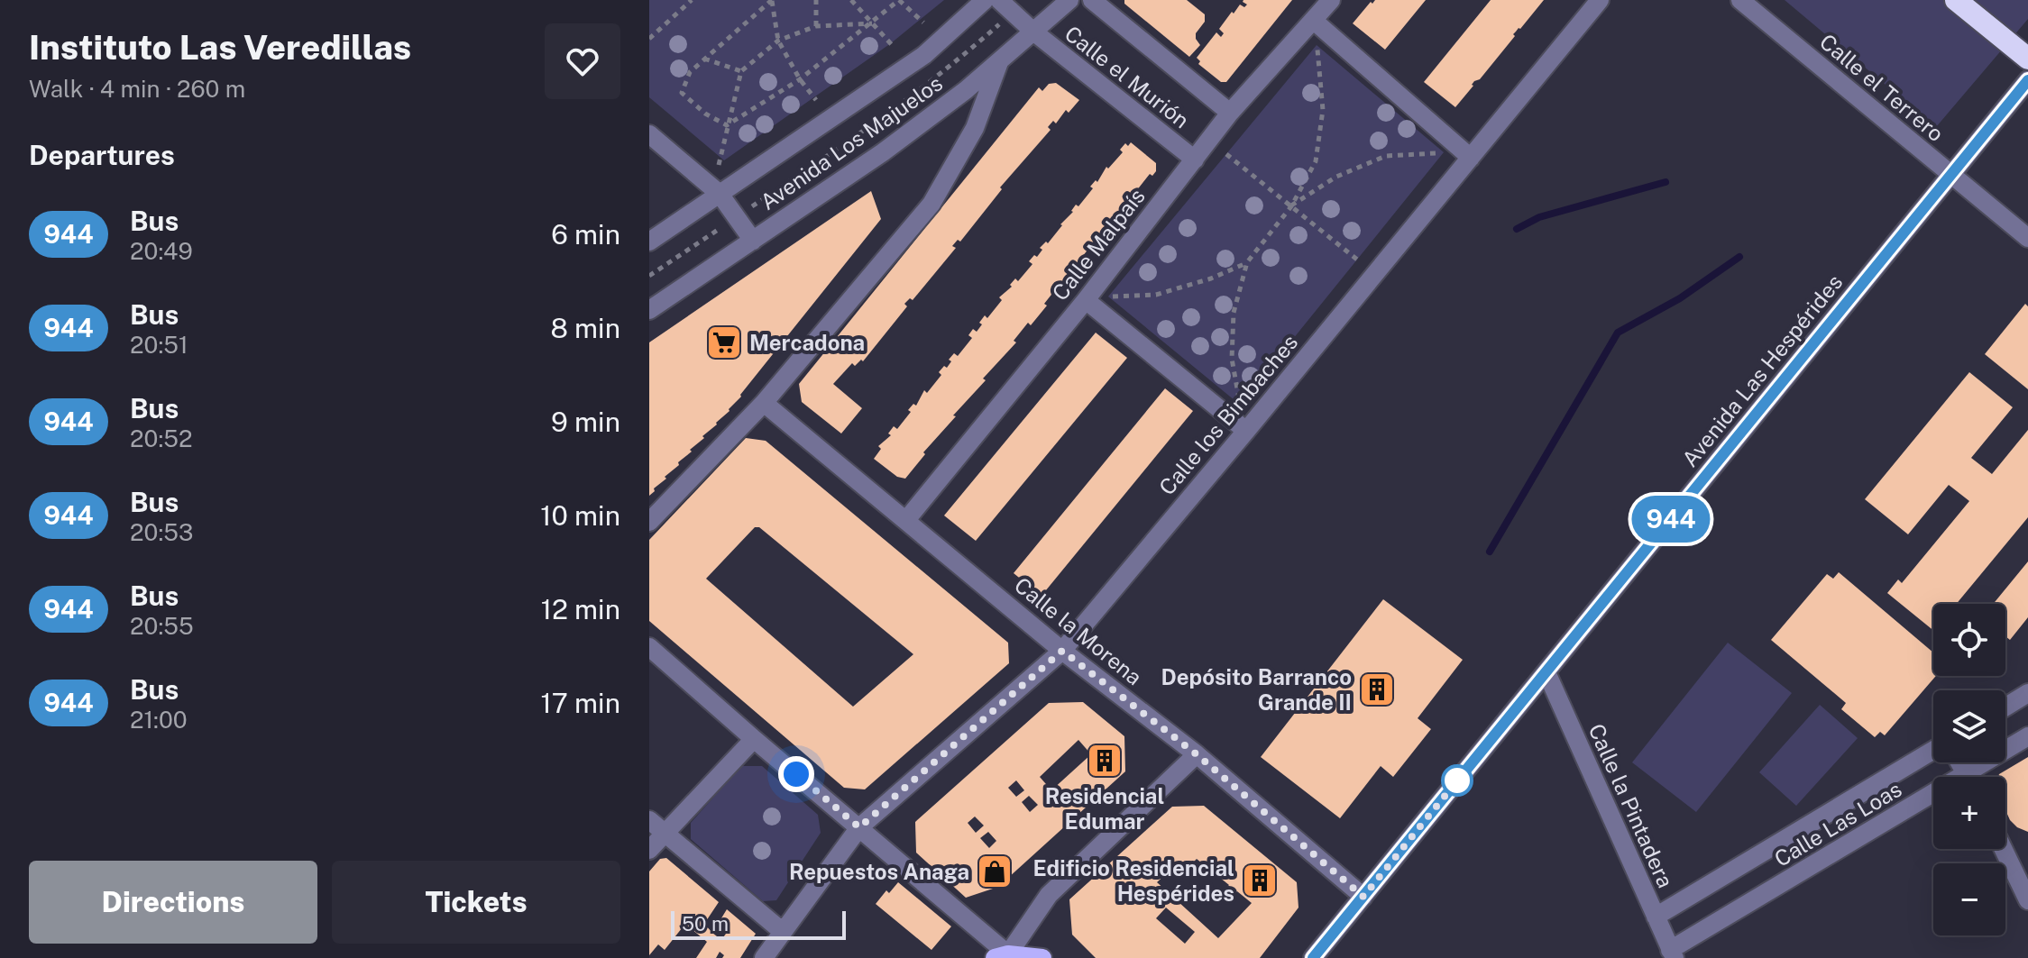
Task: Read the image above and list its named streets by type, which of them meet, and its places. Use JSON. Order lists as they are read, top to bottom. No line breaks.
{"streets":{"street":["Calle el Murión","Calle el Terrero","Avenida Los Majuelos","Calle Malpaís","Avenida Las Hespérides","Calle los Bimbaches","Calle la Morena","Calle la Pintadera","Calle Las Loas"]},"crossings":[["Calle el Murión","Avenida Los Majuelos"],["Calle el Murión","Calle Malpaís"],["Calle el Terrero","Avenida Las Hespérides"],["Calle Malpaís","Calle la Morena"],["Avenida Las Hespérides","Calle la Morena"],["Avenida Las Hespérides","Calle la Pintadera"],["Calle los Bimbaches","Calle la Morena"],["Calle la Pintadera","Calle Las Loas"]],"places":{"supermarket":["Mercadona"],"building":["Depósito Barranco Grande II","Residencial Edumar","Edificio Residencial Hespérides"],"shop":["Repuestos Anaga"]},"lines":["bus line 944"],"scale_bar":"50 m","page":{"heading":[["Instituto Las Veredillas","Walk · 4 min · 260 m"],"Departures"],"on_map":"944","list":[{"mark":"944","name":"Bus","note":"20:49","value":"6 min"},{"mark":"944","name":"Bus","note":"20:51","value":"8 min"},{"mark":"944","name":"Bus","note":"20:52","value":"9 min"},{"mark":"944","name":"Bus","note":"20:53","value":"10 min"},{"mark":"944","name":"Bus","note":"20:55","value":"12 min"},{"mark":"944","name":"Bus","note":"21:00","value":"17 min"}],"map_buttons":["+","−"],"buttons":["Directions","Tickets"],"scale":"50 m"}}
